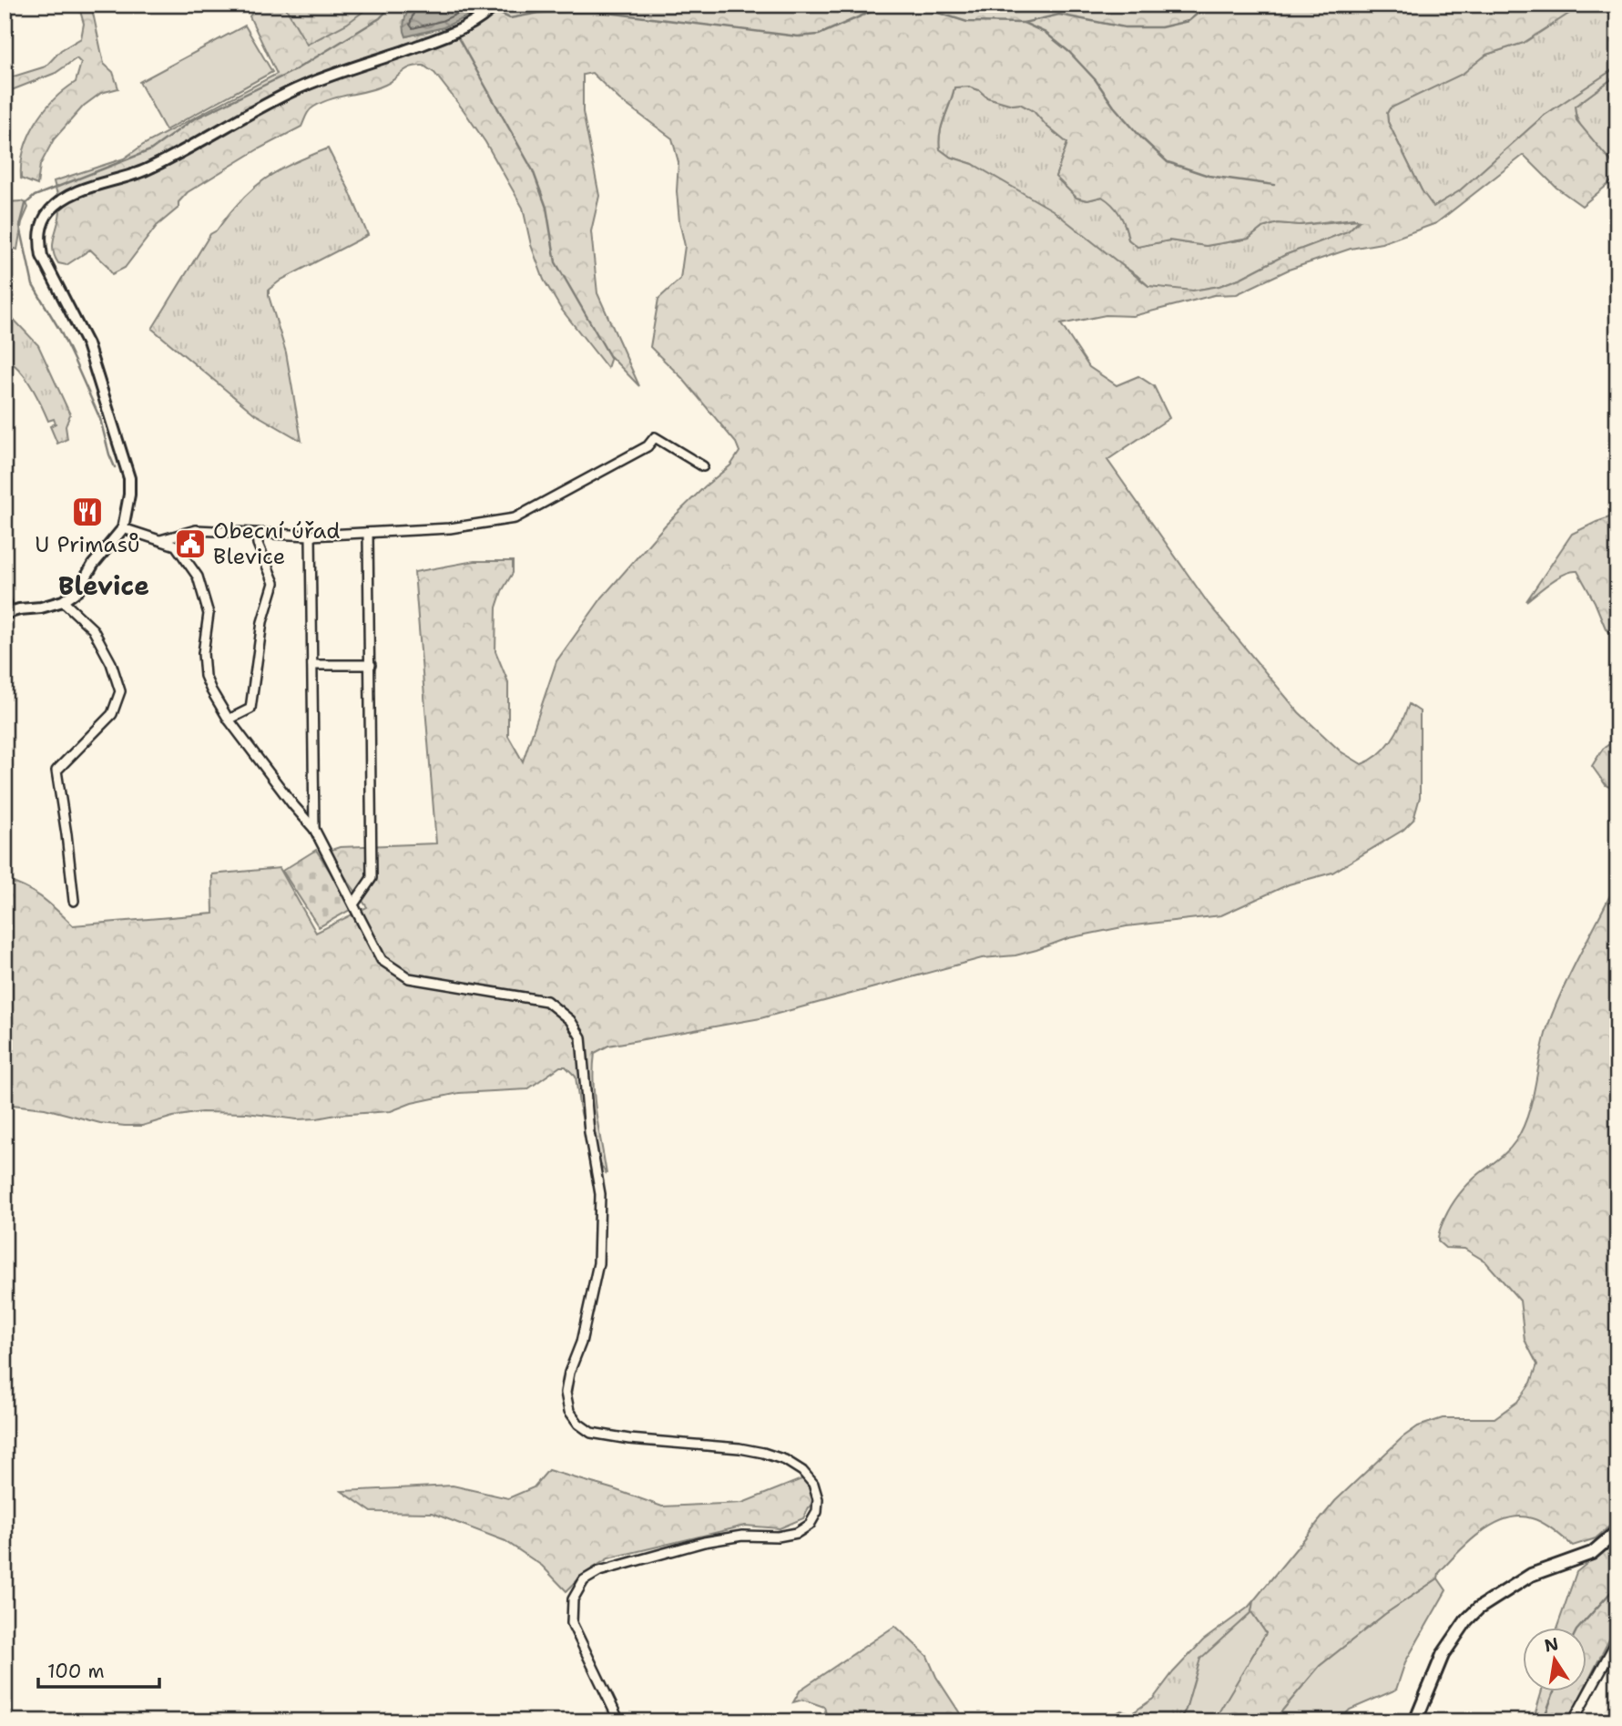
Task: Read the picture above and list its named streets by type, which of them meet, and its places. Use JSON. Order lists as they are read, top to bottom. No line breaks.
{"districts":["Blevice"],"places":{"restaurant":["U Primasů"],"public building":["Obecní úřad Blevice"]},"scale_bar":"100 m","north":"top"}
